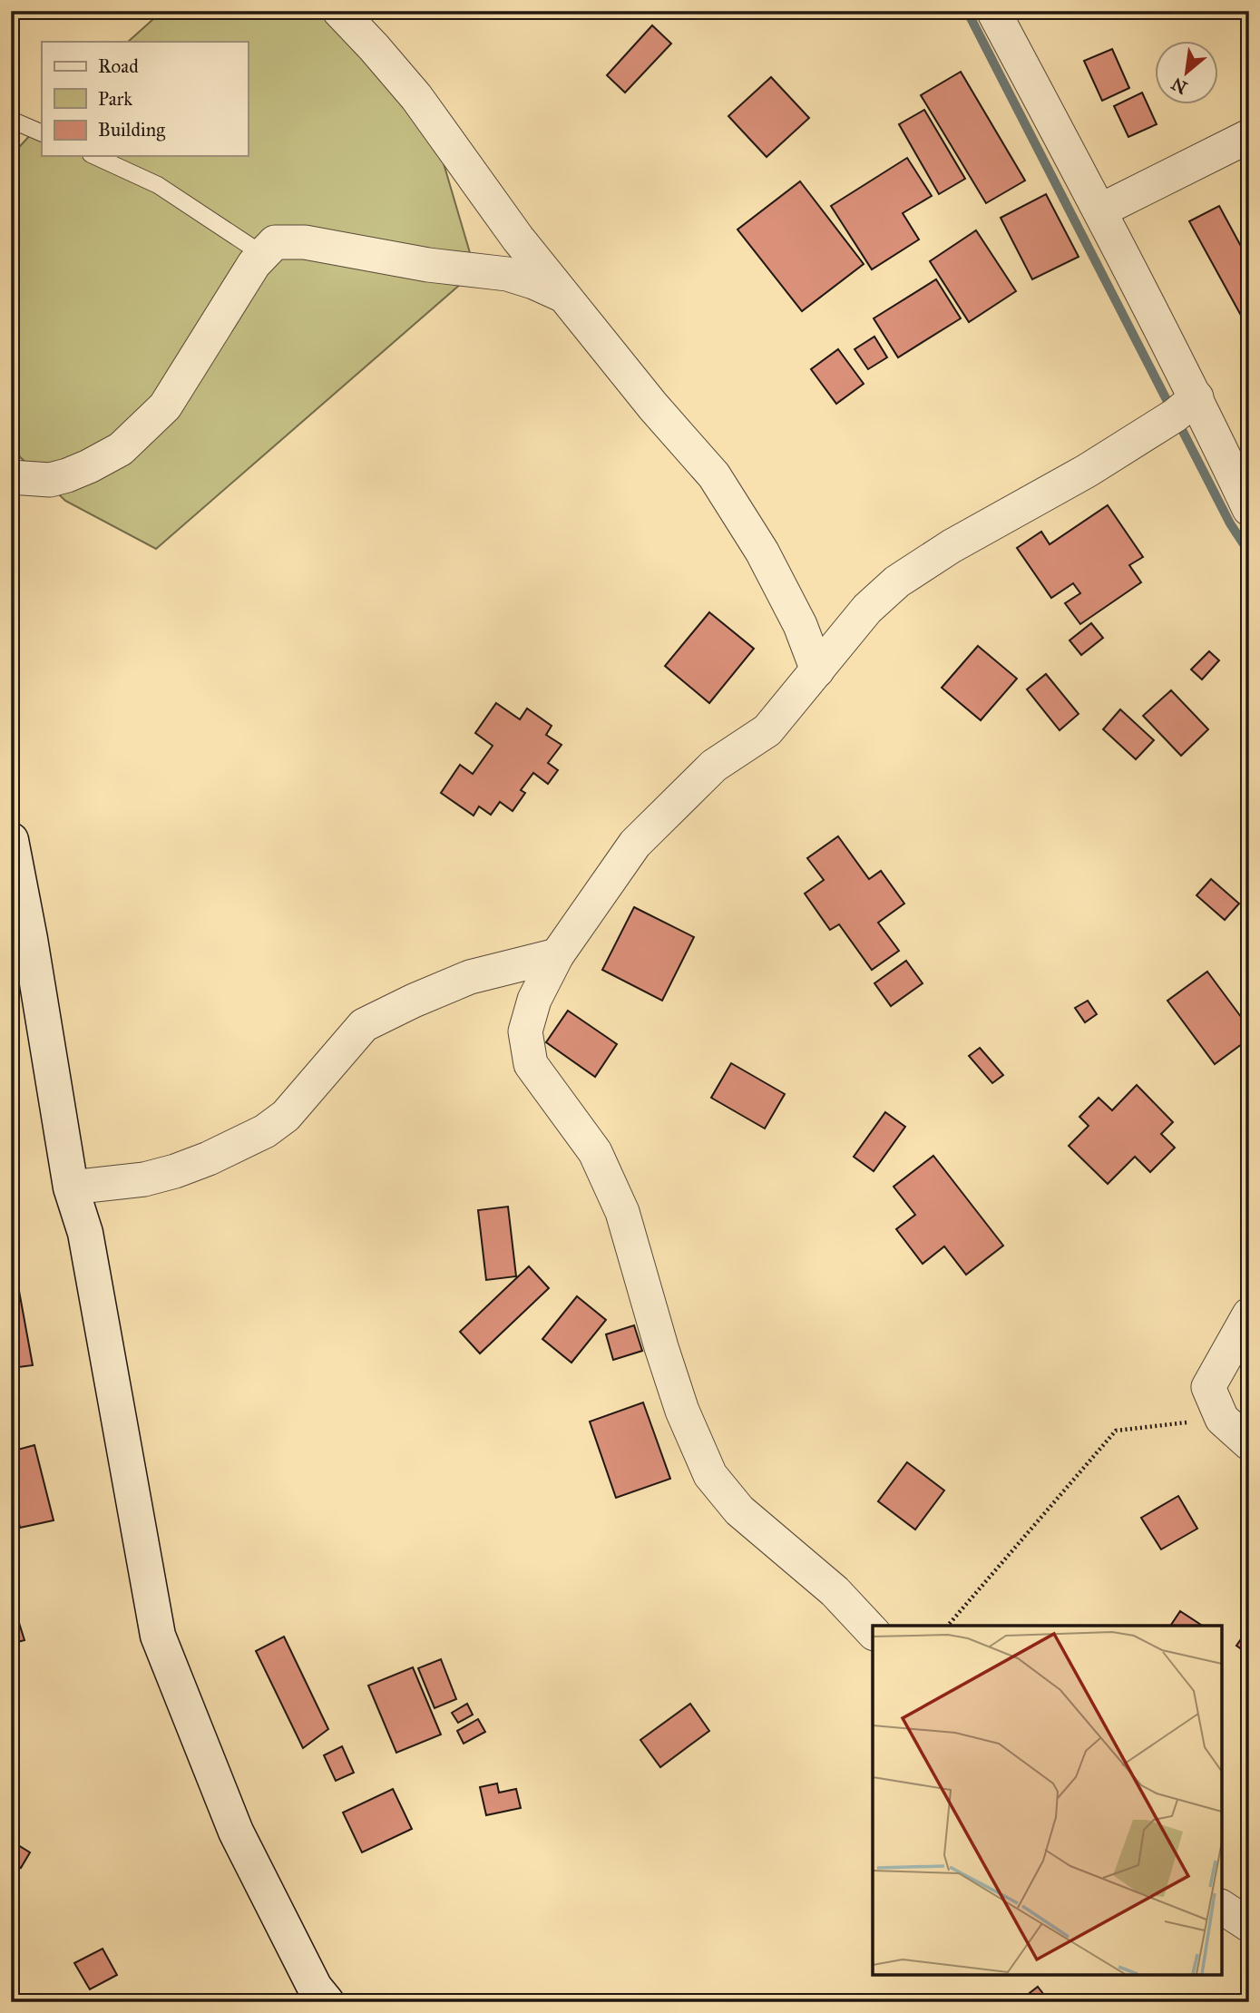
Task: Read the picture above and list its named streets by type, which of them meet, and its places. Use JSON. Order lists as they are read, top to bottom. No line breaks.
{"legend":["Road","Park","Building"],"north":"bottom left"}
